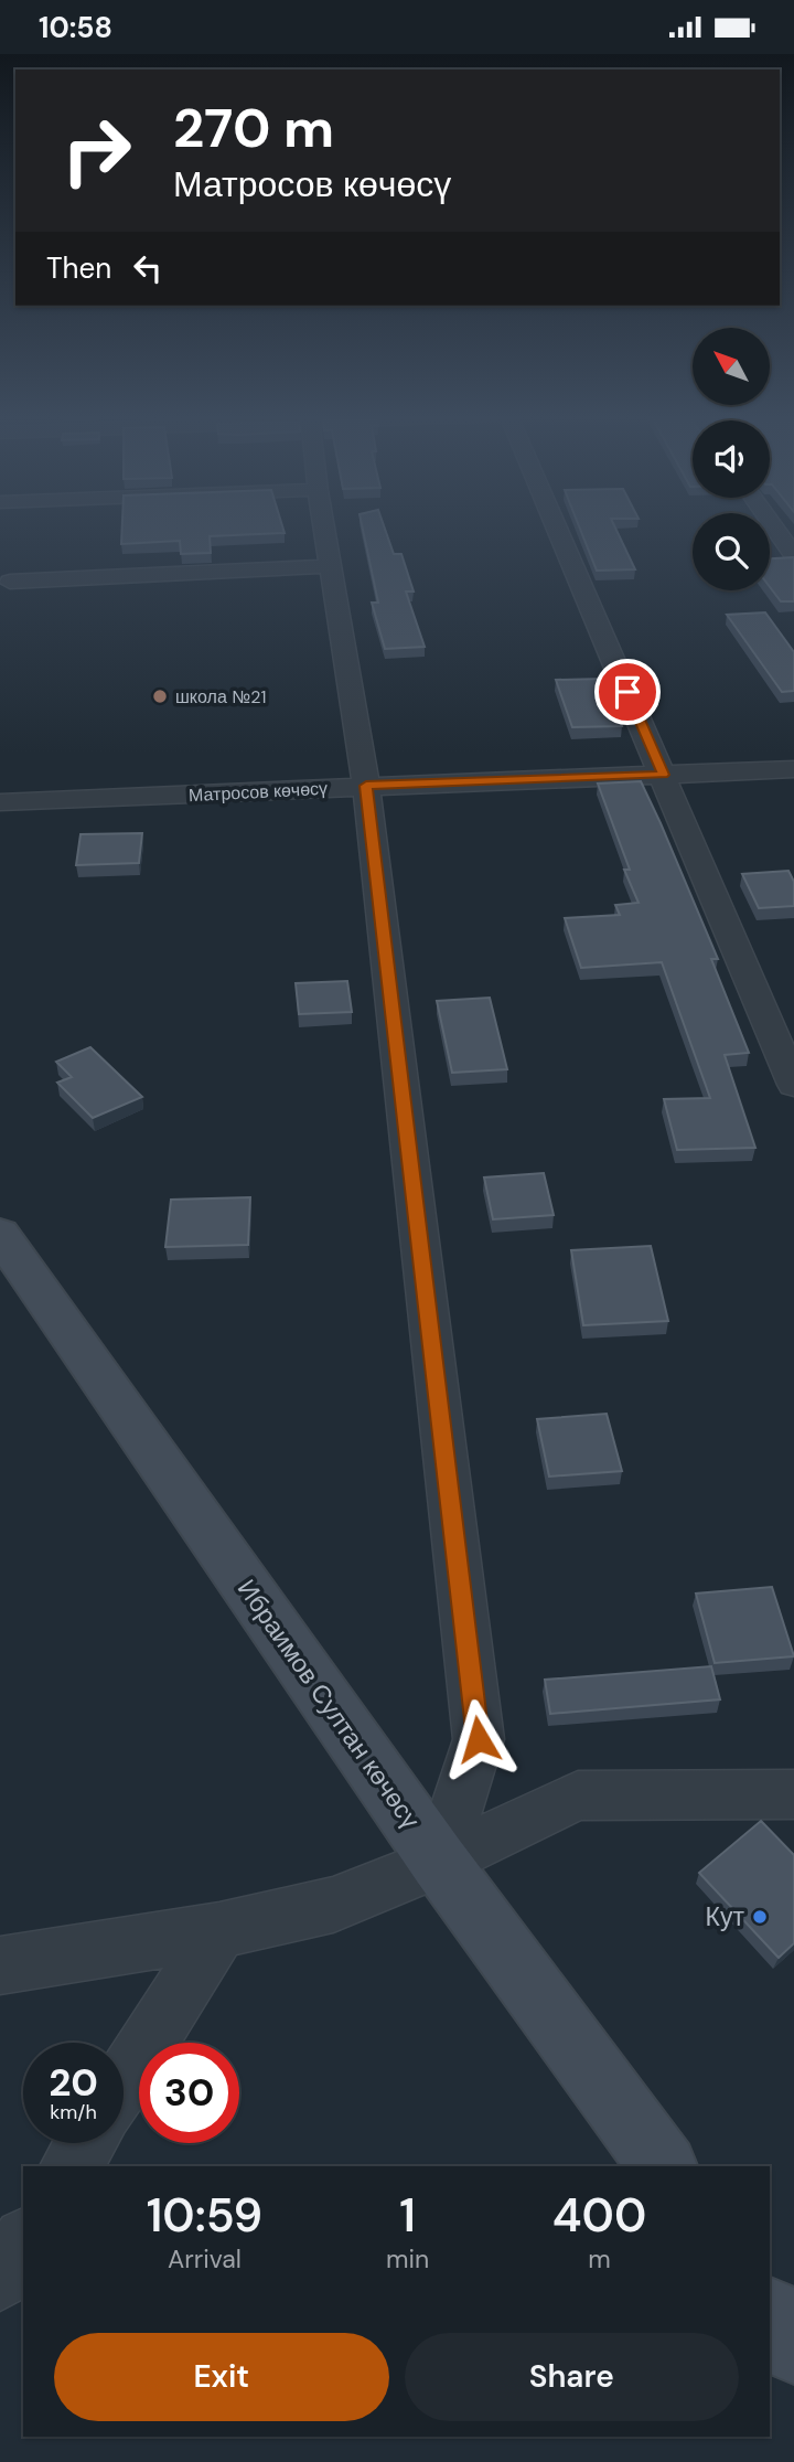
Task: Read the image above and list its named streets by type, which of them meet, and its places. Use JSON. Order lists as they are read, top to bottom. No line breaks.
{"streets":{"main road":["Ибраимов Султан көчөсү"],"street":["Матросов көчөсү"]},"places":["школа №21","Кут"],"north":"top left","page":{"status":"10:58","turn":["270 m","Матросов көчөсү"],"then":"Then","speed":"20 km/h","limit":"30","eta":["10:59","Arrival","1","min","400","m"],"buttons":["Exit","Share"]}}
